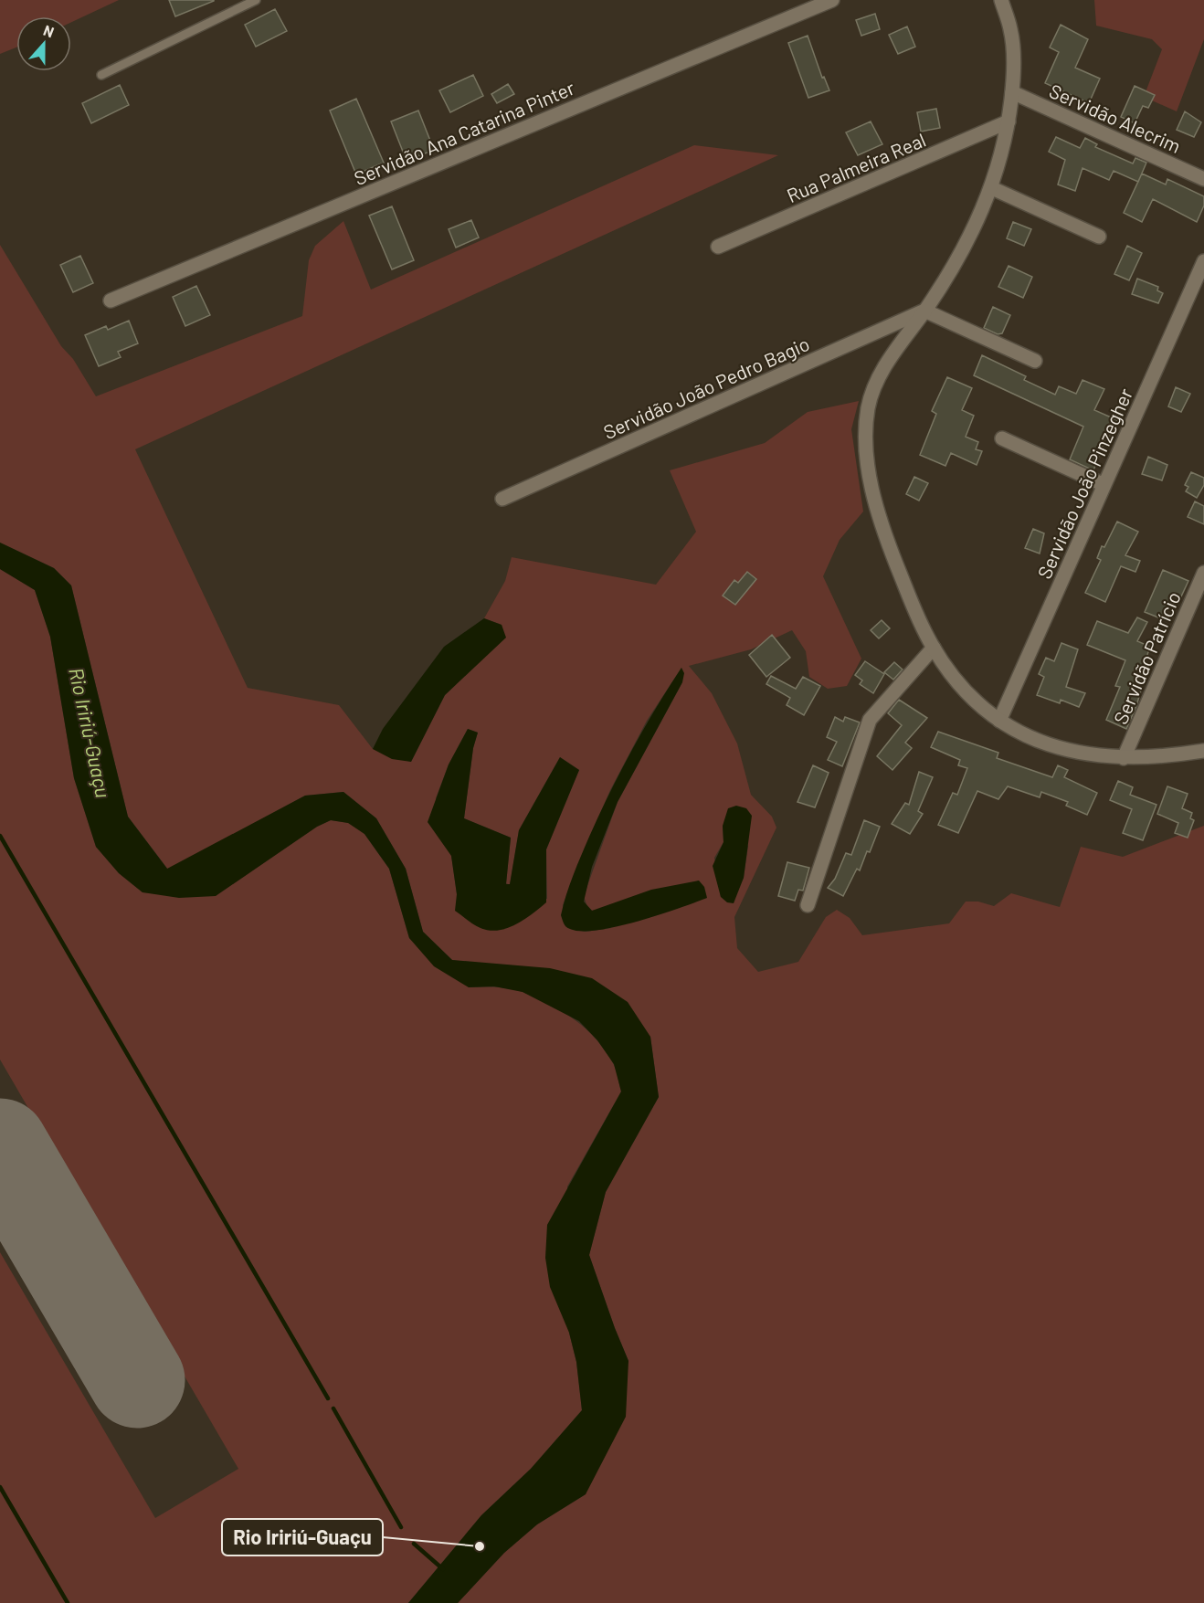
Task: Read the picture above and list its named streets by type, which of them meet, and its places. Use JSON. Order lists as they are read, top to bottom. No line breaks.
{"streets":{"street":["Servidão Alecrim","Servidão Ana Catarina Pinter","Rua Palmeira Real","Servidão João Pedro Bagio","Servidão João Pinzegher","Servidão Patrício"]},"water":["Rio Iririú-Guaçu"],"places":["Rio Iririú-Guaçu"],"north":"top"}
